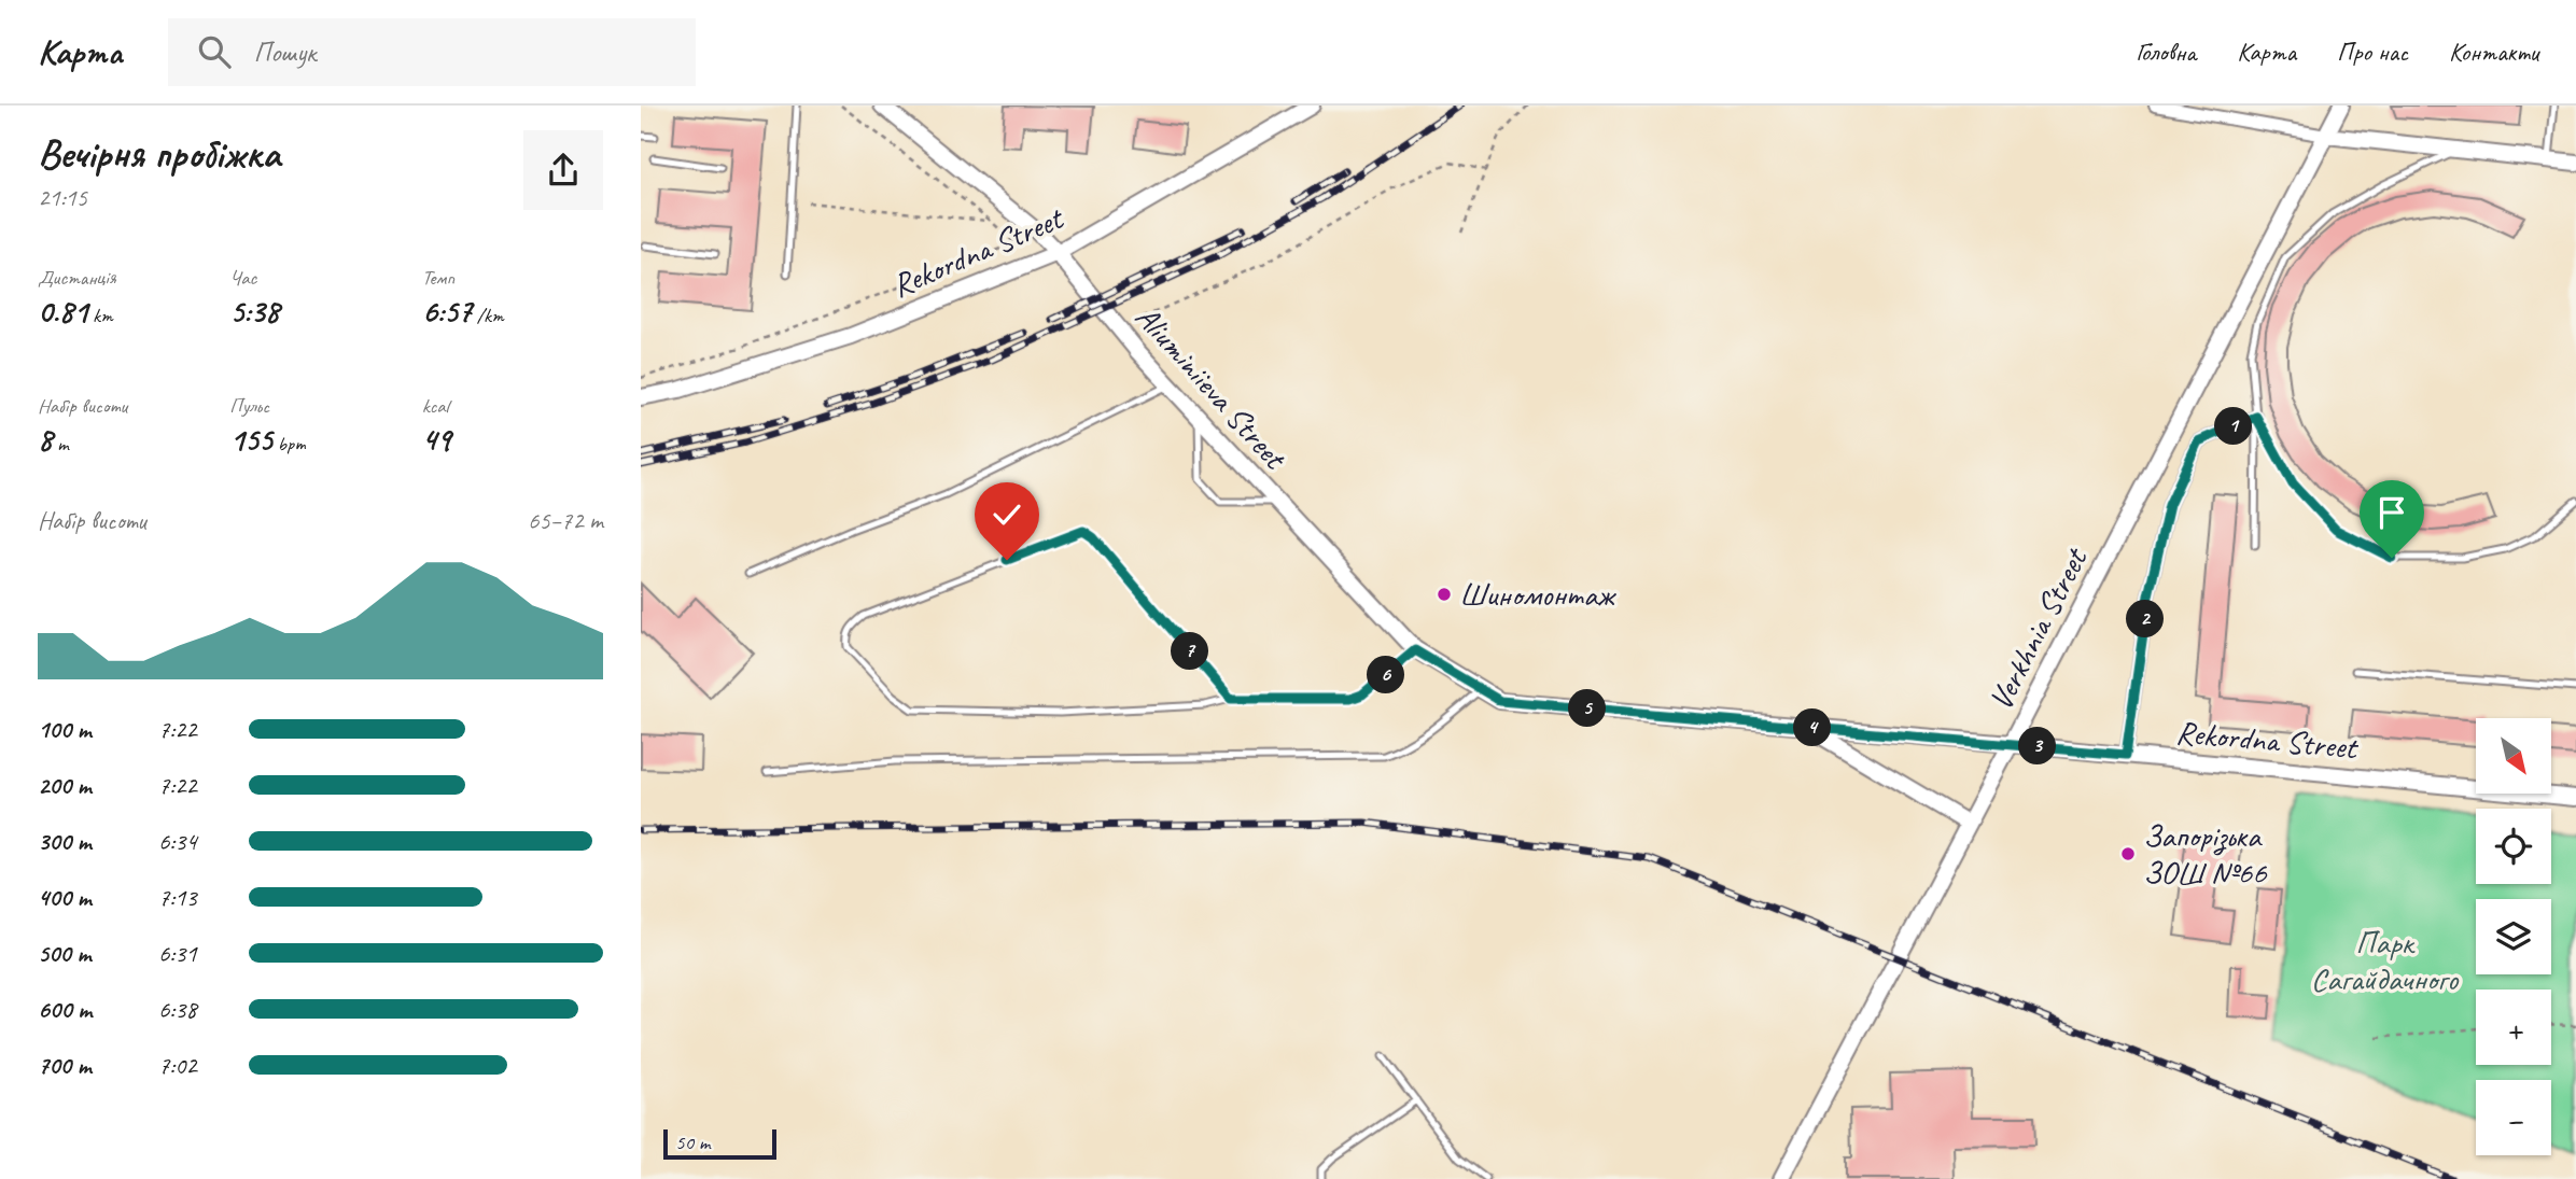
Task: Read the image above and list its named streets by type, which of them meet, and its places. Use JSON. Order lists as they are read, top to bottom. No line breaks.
{"streets":{"street":["Rekordna Street","Aliuminiieva Street","Verkhnia Street"]},"crossings":[["Rekordna Street","Aliuminiieva Street"],["Rekordna Street","Verkhnia Street"]],"parks":["Парк Сагайдачного"],"places":["Шиномонтаж","Запорізька ЗОШ №66"],"scale_bar":"50 m","north":"bottom right","page":{"header":"Карта","search":"Пошук","nav":["Головна","Карта","Про нас","Контакти"],"heading":["Вечірня пробіжка","21:15"],"stats":[["Дистанція","0.81 km"],["Час","5:38"],["Темп","6:57 /km"],["Набір висоти","8 m"],["Пульс","155 bpm"],["kcal","49"]],"pins":["1","2","7","6","5","4","3"],"chart":["Набір висоти","65–72 m"],"list":[{"name":"100 m","note":"7:22"},{"name":"200 m","note":"7:22"},{"name":"300 m","note":"6:34"},{"name":"400 m","note":"7:13"},{"name":"500 m","note":"6:31"},{"name":"600 m","note":"6:38"},{"name":"700 m","note":"7:02"}],"map_buttons":["+","−"],"scale":"50 m"}}
